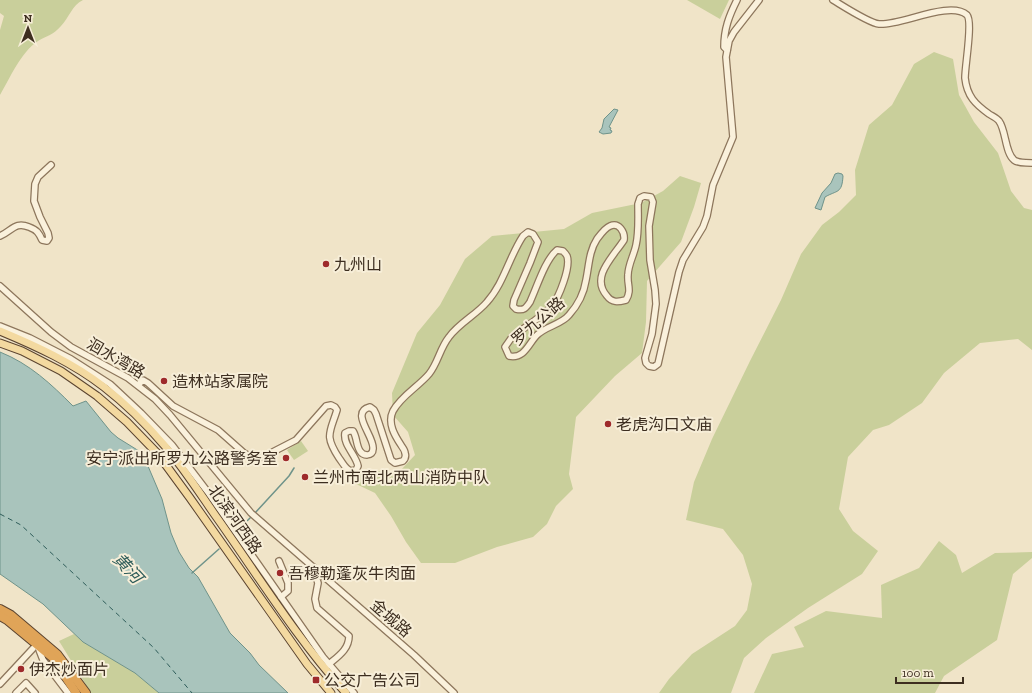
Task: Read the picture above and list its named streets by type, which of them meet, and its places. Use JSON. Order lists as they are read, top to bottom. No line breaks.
{"streets":{"main road":["北滨河西路"],"street":["罗九公路","洄水湾路","金城路"]},"crossings":[["罗九公路","洄水湾路"],["洄水湾路","金城路"]],"water":["黄河"],"places":{"other":["九州山","造林站家属院","老虎沟口文庙","安宁派出所罗九公路警务室","兰州市南北两山消防中队","吾穆勒蓬灰牛肉面","伊杰炒面片"],"transit":["公交广告公司"]},"scale_bar":"100 m","north":"top"}
